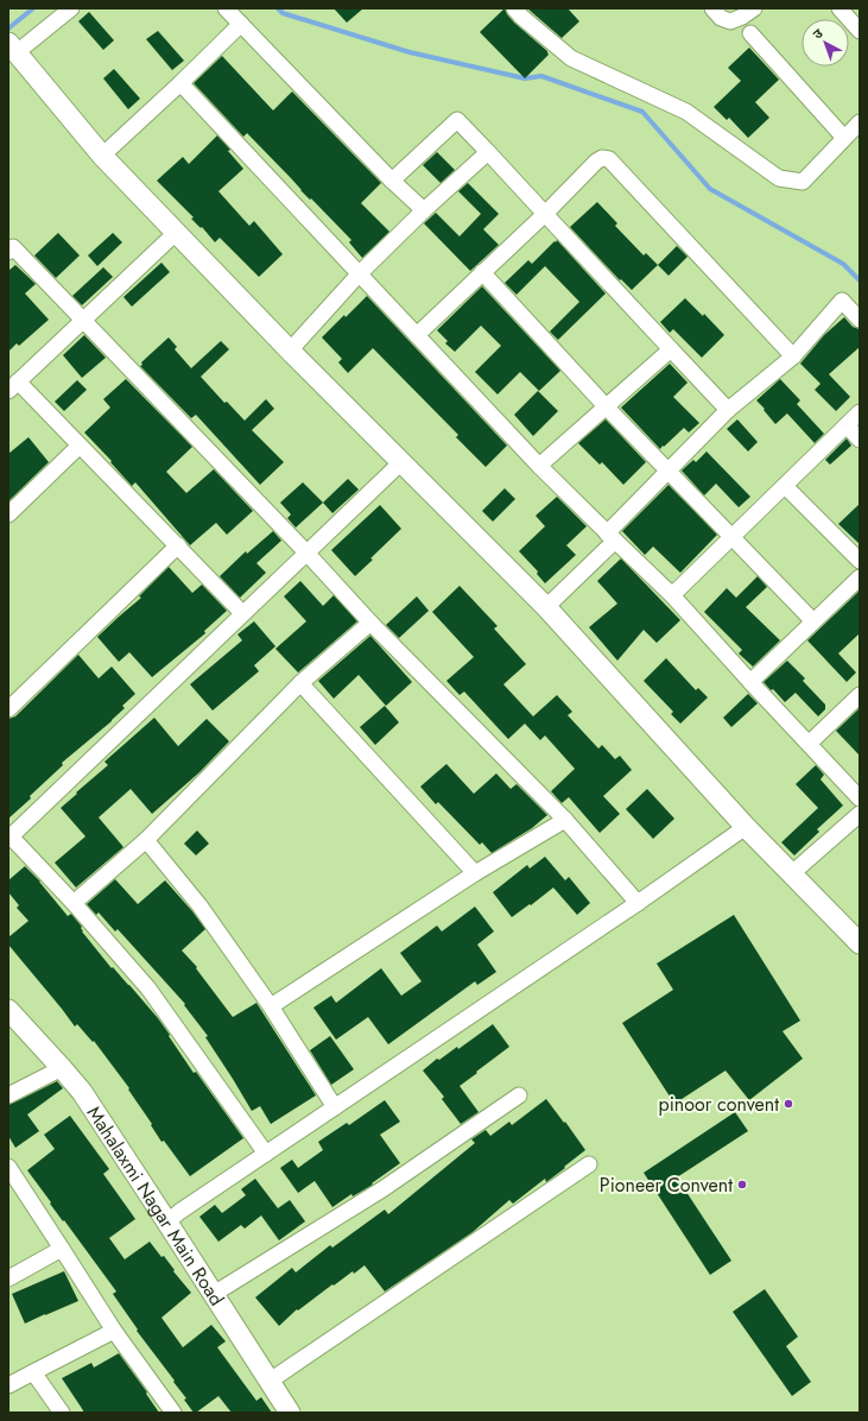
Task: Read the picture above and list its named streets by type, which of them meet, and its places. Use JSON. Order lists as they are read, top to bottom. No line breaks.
{"streets":{"street":["Mahalaxmi Nagar Main Road"]},"places":["pinoor convent","Pioneer Convent"],"north":"top left"}
